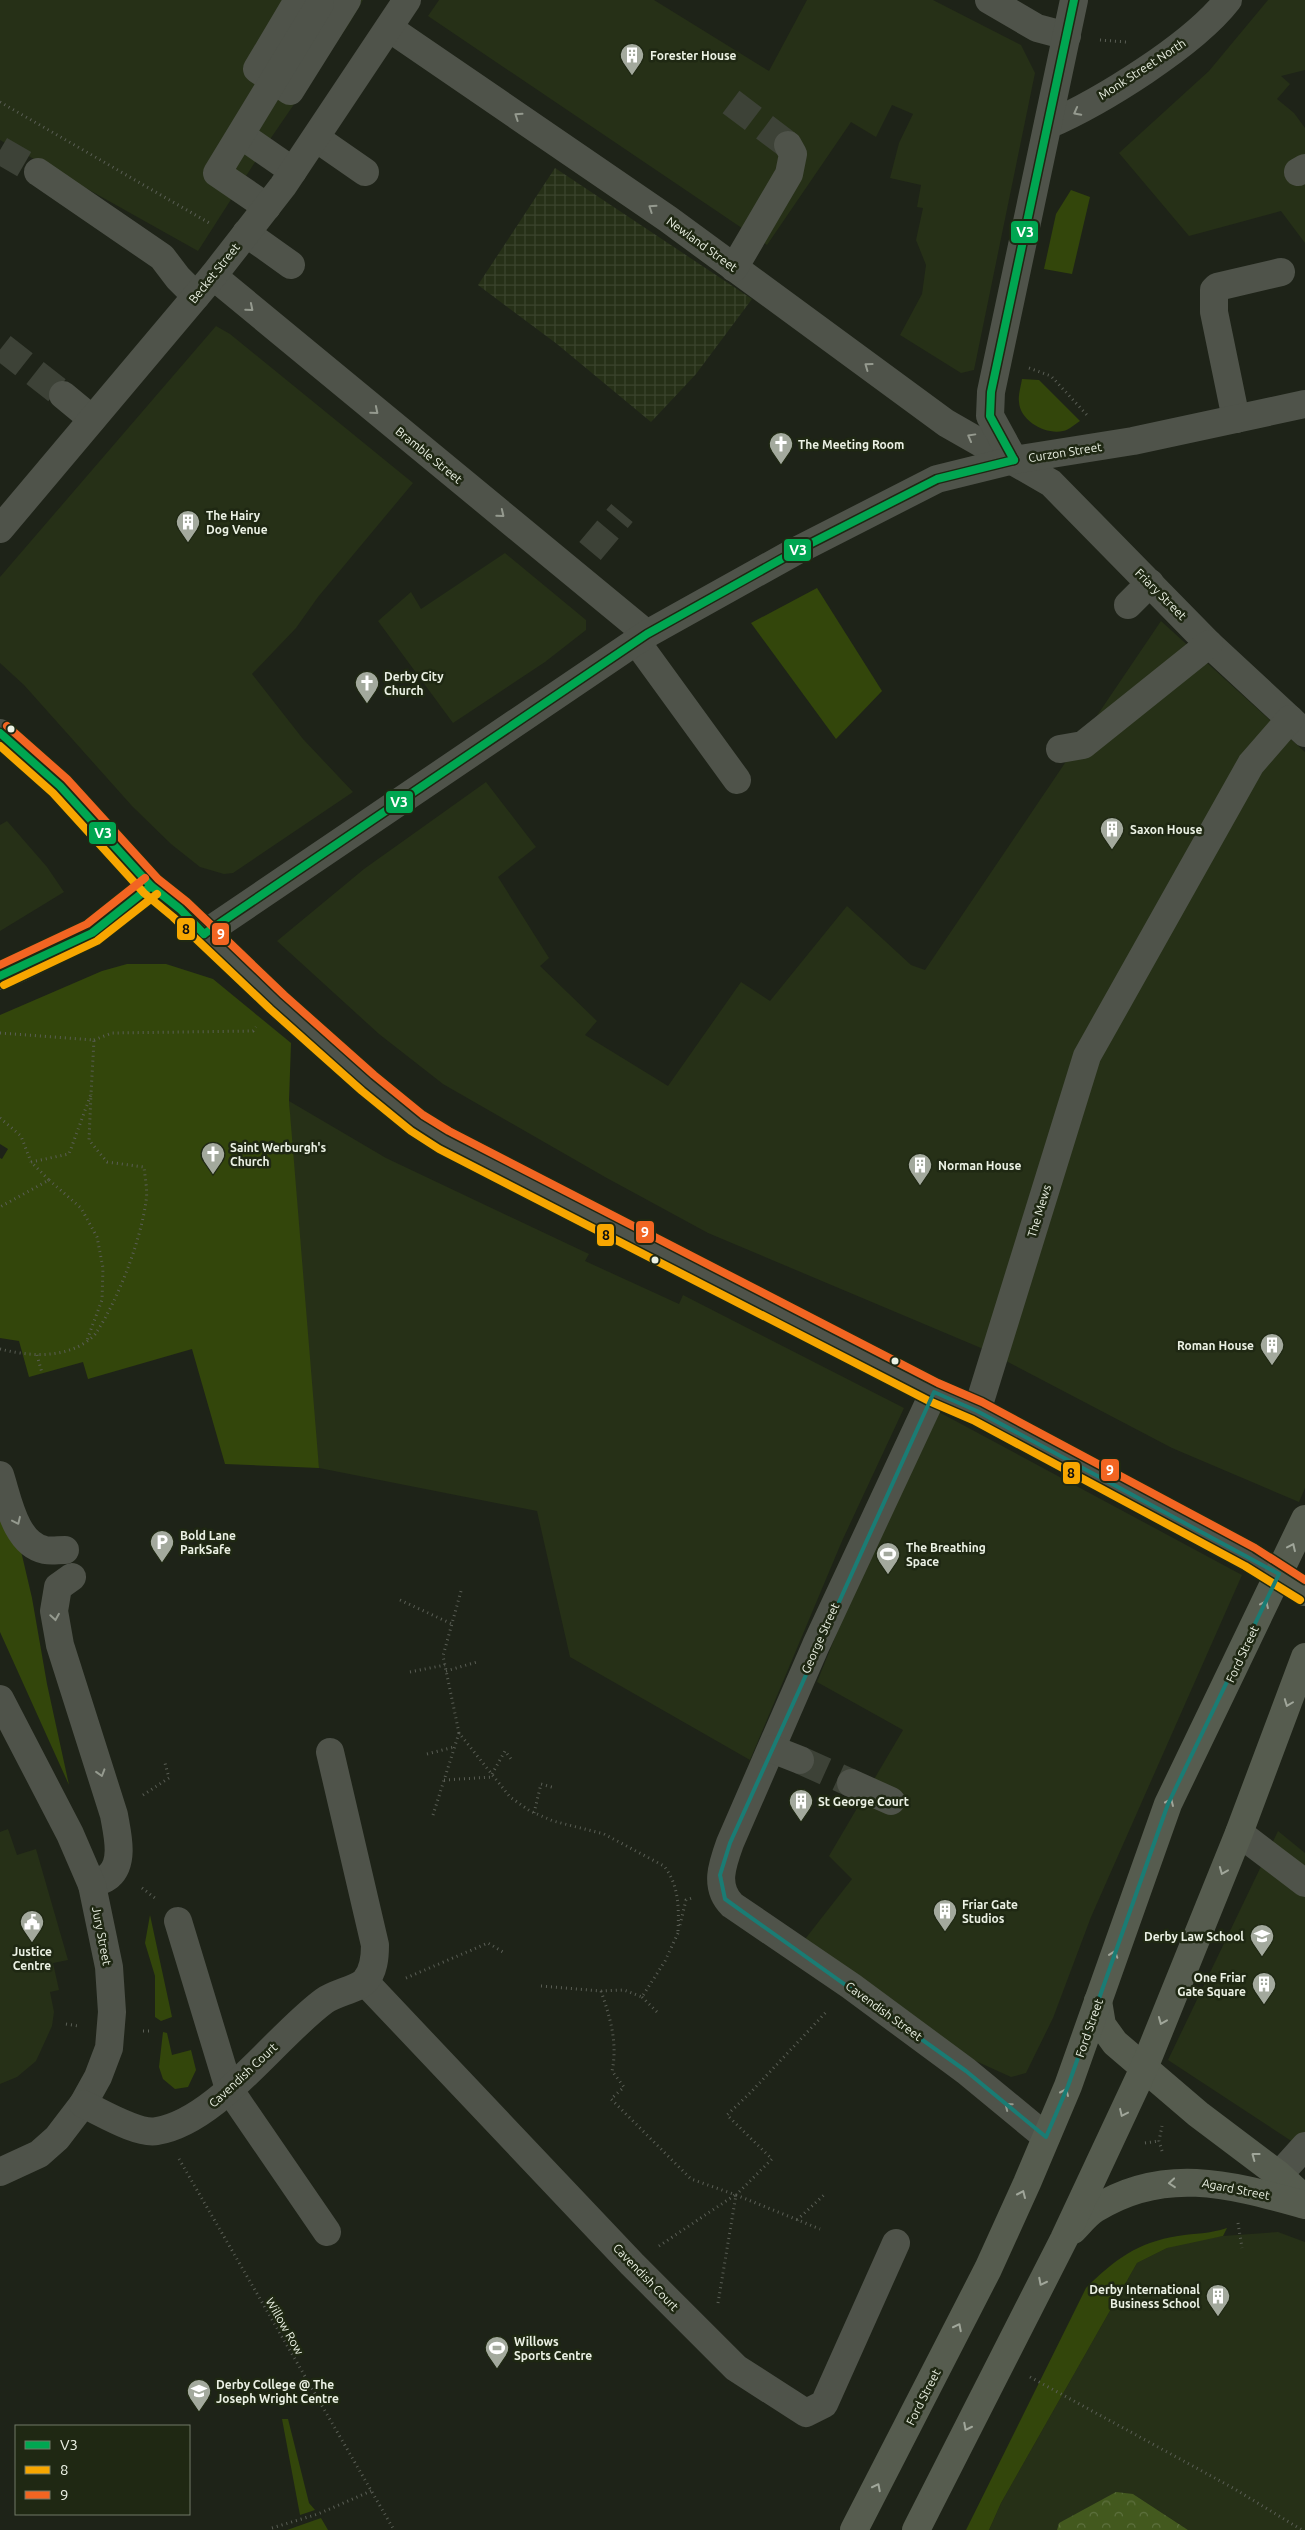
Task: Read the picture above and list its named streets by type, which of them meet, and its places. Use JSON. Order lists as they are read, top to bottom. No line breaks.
{"streets":{"main road":["Ford Street","Agard Street"],"street":["Monk Street North","Newland Street","Becket Street","Curzon Street","Bramble Street","Friary Street","The Mews","George Street","Jury Street","Cavendish Street","Cavendish Court"],"path":["Willow Row"]},"crossings":[["Newland Street","Becket Street"],["Newland Street","Curzon Street"],["Newland Street","Friary Street"],["Becket Street","Bramble Street"],["Curzon Street","Bramble Street"],["Curzon Street","Friary Street"],["Friary Street","The Mews"],["George Street","Cavendish Street"],["Ford Street","Cavendish Street"],["Jury Street","Cavendish Court"],["Cavendish Court","Willow Row"]],"one_way":["Monk Street North","Newland Street","Bramble Street","Cavendish Street","Agard Street"],"places":{"building":["Forester House","The Hairy Dog Venue","Saxon House","Norman House","Roman House","St George Court","Friar Gate Studios","One Friar Gate Square","Derby International Business School"],"church":["The Meeting Room","Derby City Church","Saint Werburgh's Church"],"parking":["Bold Lane ParkSafe"],"sports":["The Breathing Space","Willows Sports Centre"],"public building":["Justice Centre"],"school or university":["Derby Law School","Derby College @ The Joseph Wright Centre"]},"lines":["transit line V3","transit line 9","transit line 8"],"legend":["V3","8","9"]}
